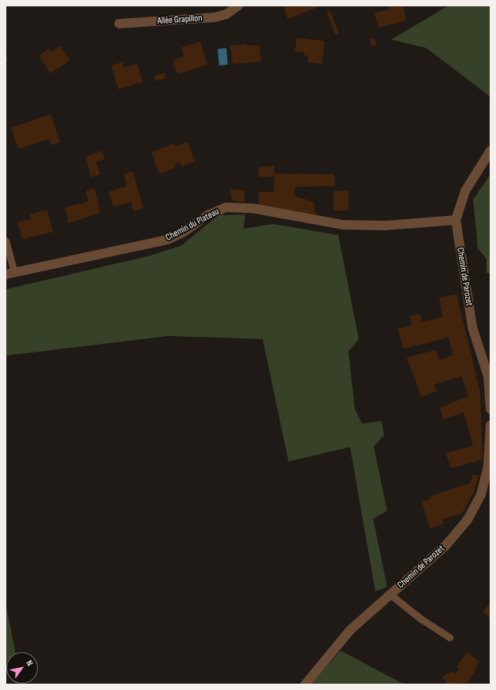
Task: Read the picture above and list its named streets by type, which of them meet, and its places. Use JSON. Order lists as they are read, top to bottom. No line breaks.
{"streets":{"street":["Allée Grapillon","Chemin du Plateau","Chemin de Parozet"]},"crossings":[["Chemin du Plateau","Chemin de Parozet"]],"north":"top right"}
